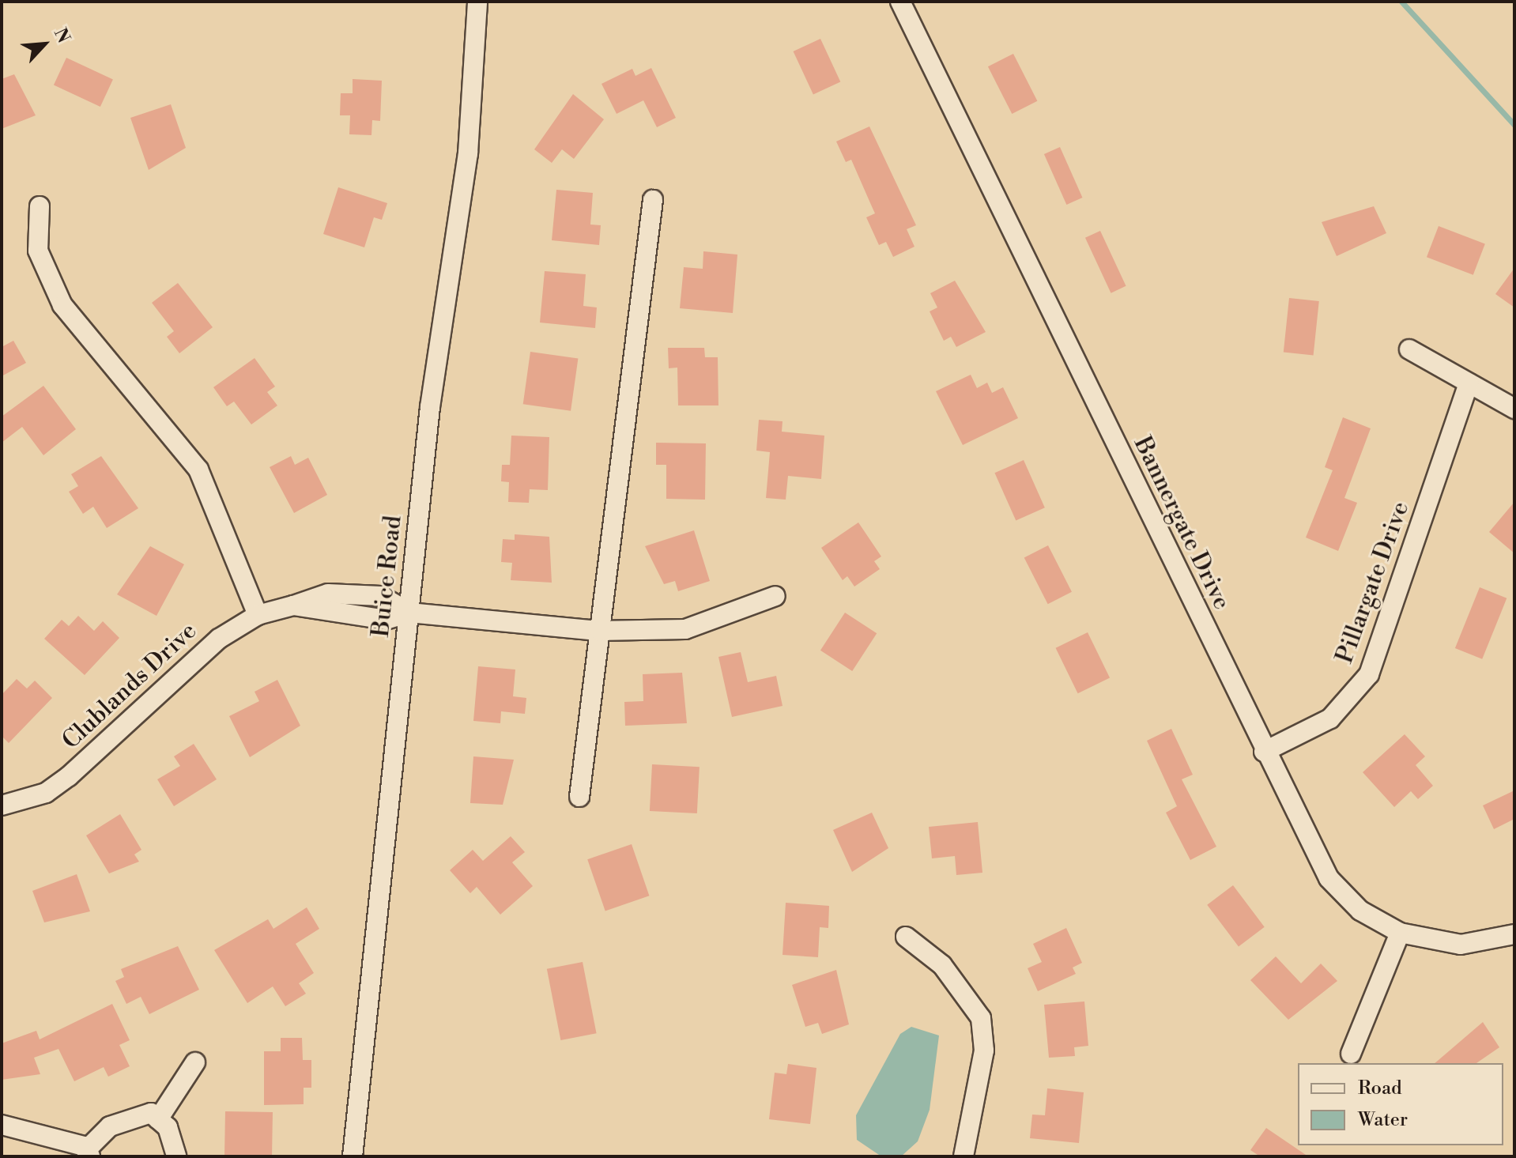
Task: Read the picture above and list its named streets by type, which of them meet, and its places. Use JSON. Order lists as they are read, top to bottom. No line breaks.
{"streets":{"street":["Bannergate Drive","Buice Road","Pillargate Drive","Clublands Drive"]},"crossings":[["Bannergate Drive","Pillargate Drive"],["Buice Road","Clublands Drive"]],"legend":["Road","Water"],"north":"top right"}
